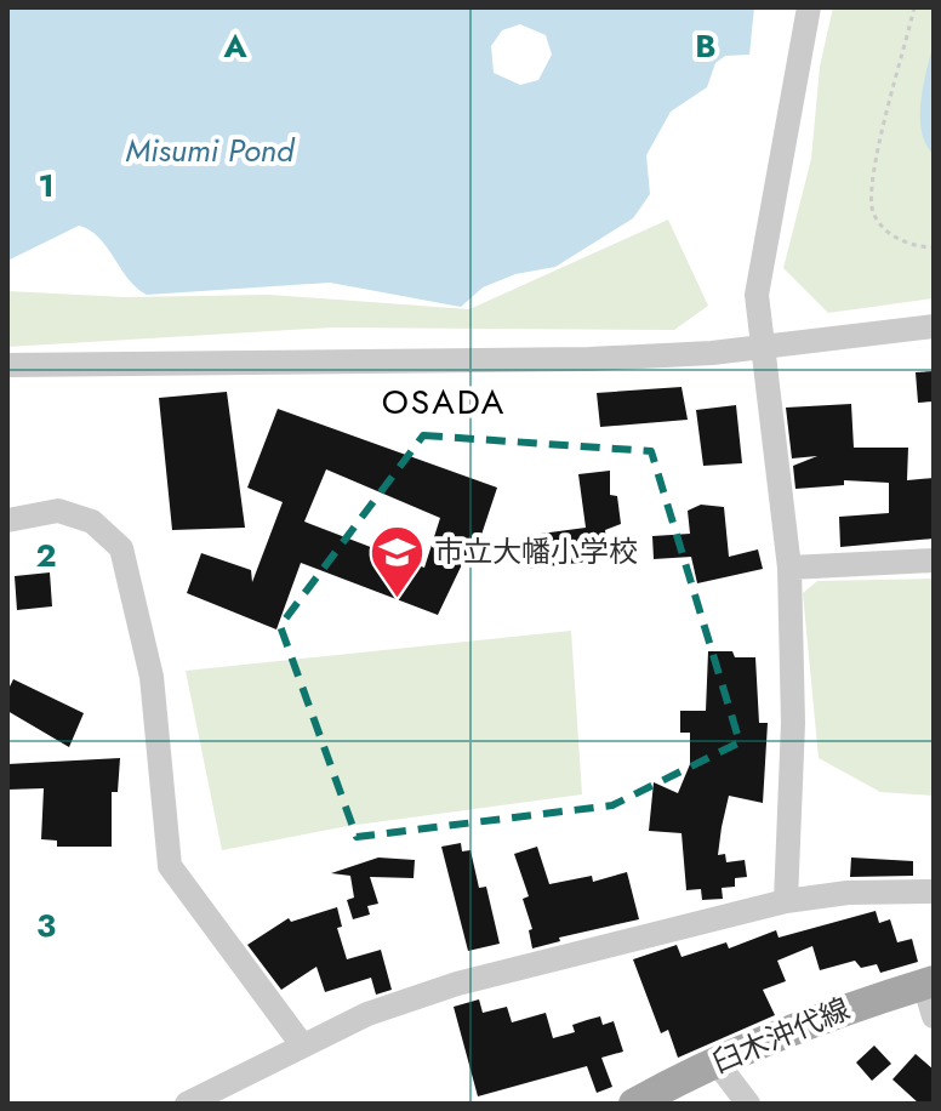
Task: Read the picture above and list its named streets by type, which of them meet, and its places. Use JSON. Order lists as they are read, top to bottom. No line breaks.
{"streets":{"main road":["臼木沖代線"]},"districts":["OSADA"],"water":["Misumi Pond"],"places":{"school or university":["市立大幡小学校"]},"grid":{"columns":["A","B"],"rows":["1","2","3"]}}
